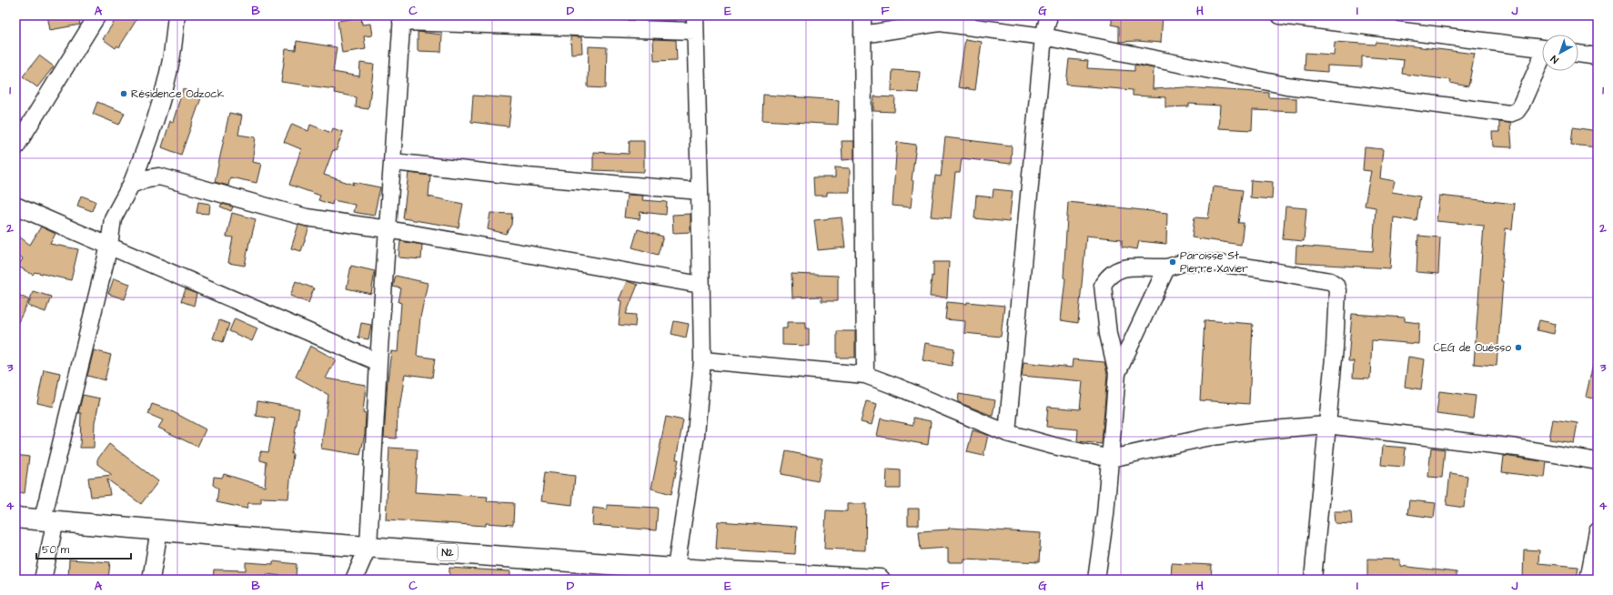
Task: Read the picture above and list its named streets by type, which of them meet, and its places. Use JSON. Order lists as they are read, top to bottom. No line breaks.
{"streets":{"highway":["N2"]},"places":["Résidence Odzock","Paroisse St Pierre Xavier","CEG de Ouésso"],"scale_bar":"50 m","north":"bottom left","grid":{"columns":["A","B","C","D","E","F","G","H","I","J"],"rows":["1","2","3","4"]}}
